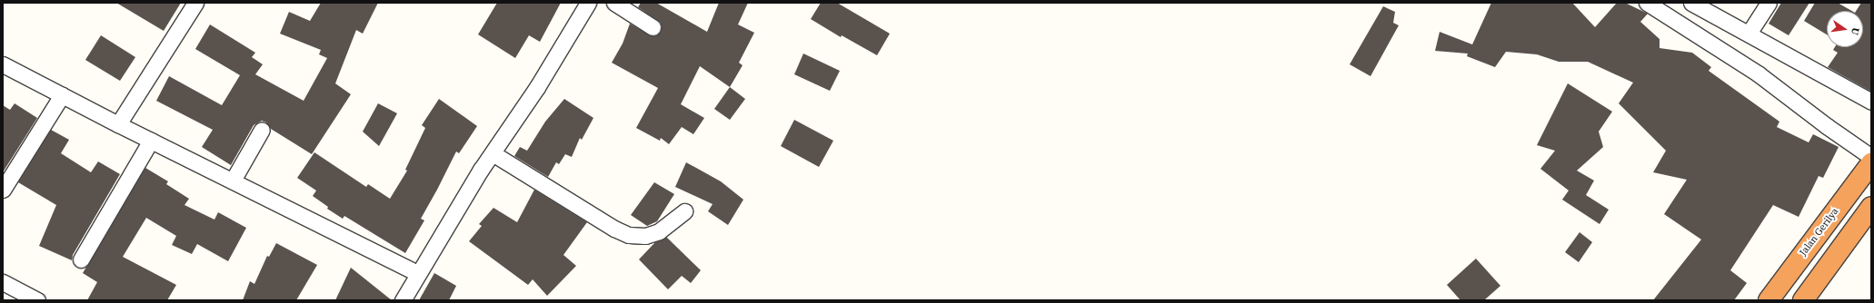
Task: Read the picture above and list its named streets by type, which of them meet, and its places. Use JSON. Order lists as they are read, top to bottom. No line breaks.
{"streets":{"highway":["Jalan Gerilya"]},"north":"right"}
